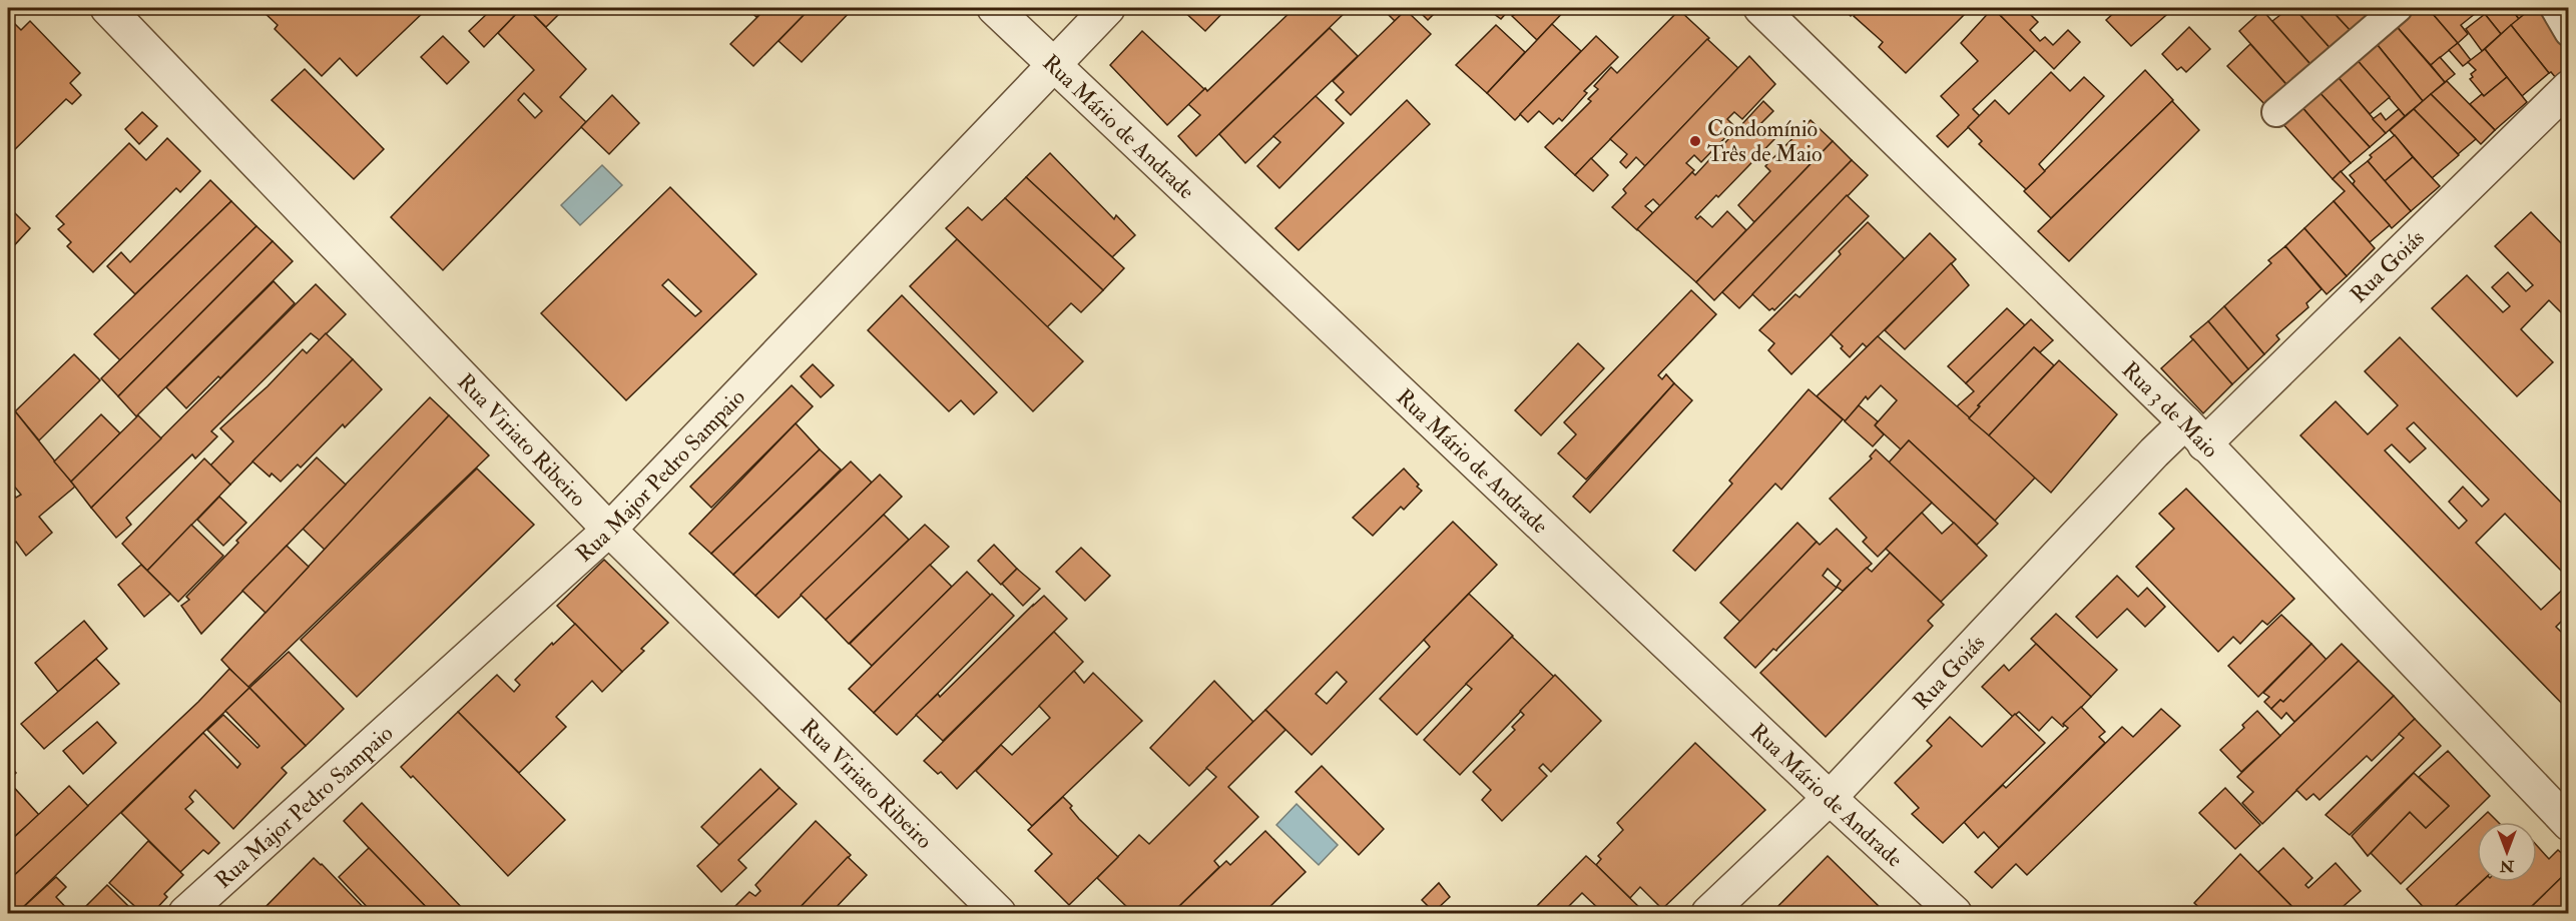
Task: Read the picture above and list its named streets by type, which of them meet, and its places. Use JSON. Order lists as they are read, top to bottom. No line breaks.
{"streets":{"street":["Rua Mário de Andrade","Rua Goiás","Rua 3 de Maio","Rua Viriato Ribeiro","Rua Major Pedro Sampaio"]},"crossings":[["Rua Mário de Andrade","Rua Goiás"],["Rua Mário de Andrade","Rua Major Pedro Sampaio"],["Rua Goiás","Rua 3 de Maio"],["Rua Viriato Ribeiro","Rua Major Pedro Sampaio"]],"places":["Condomínio Três de Maio"],"north":"bottom"}
